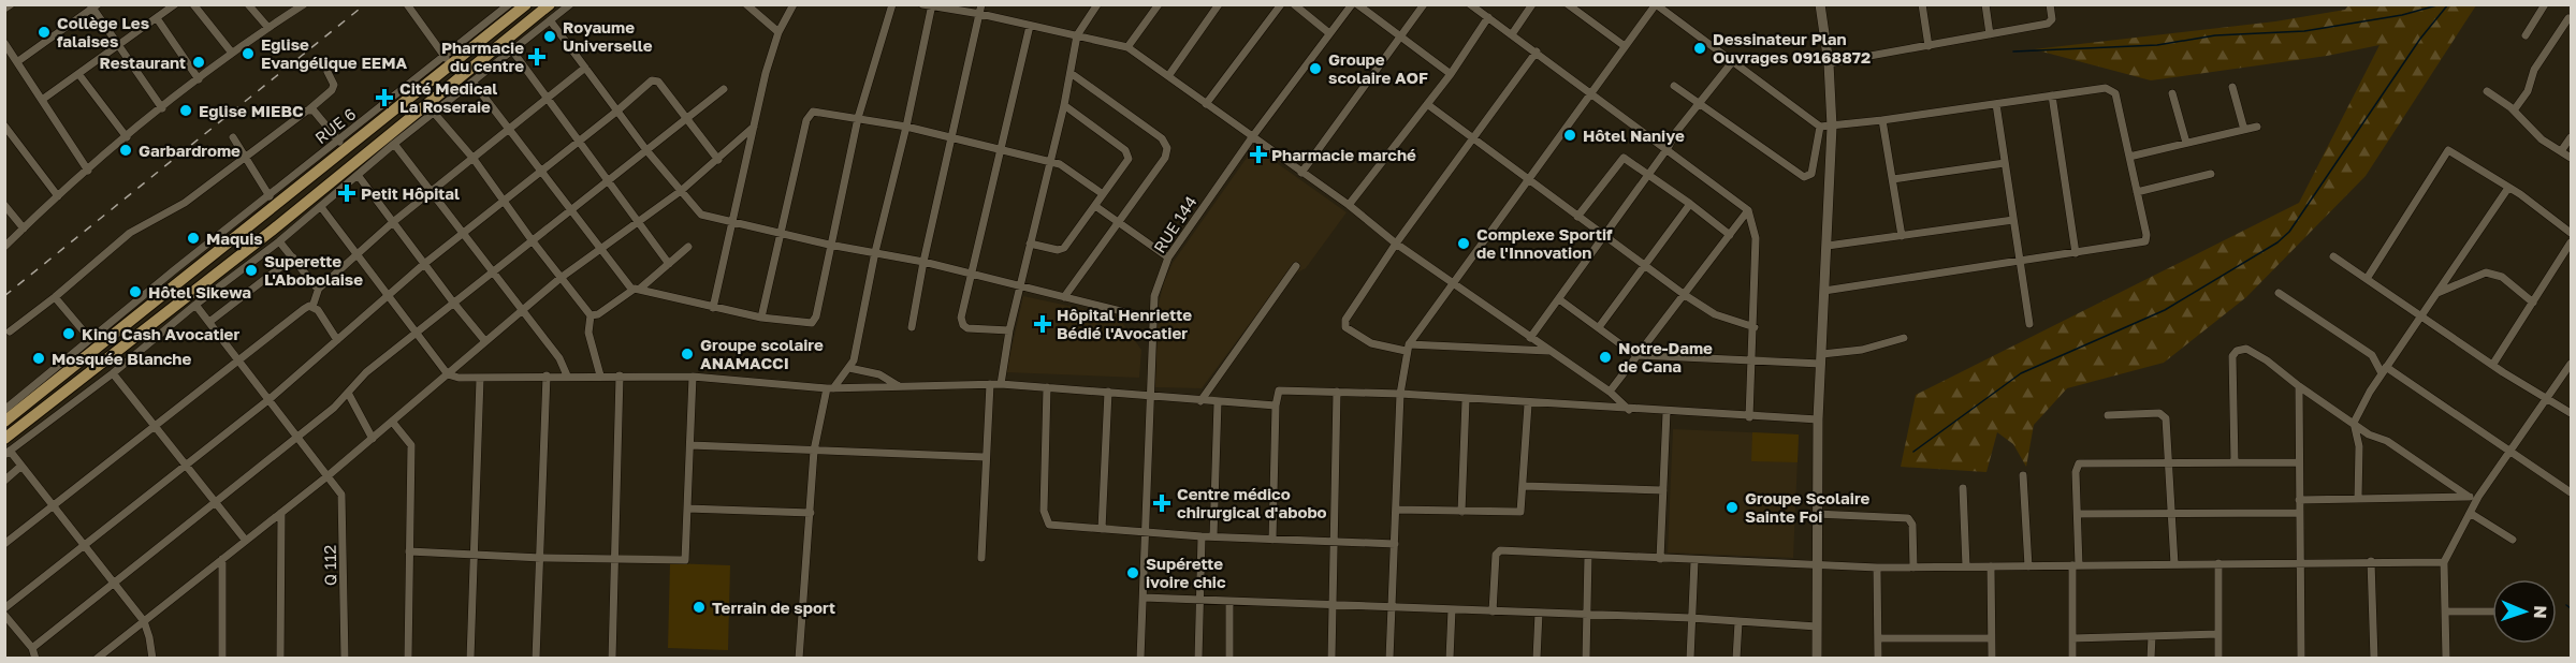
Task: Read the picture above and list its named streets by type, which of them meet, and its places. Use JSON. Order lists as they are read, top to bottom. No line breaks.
{"streets":{"street":["RUE 6","RUE 144","Q 112"]},"places":{"other":["Collège Les falaises","Royaume Universelle","Dessinateur Plan Ouvrages 09168872","Eglise Evangélique EEMA","Restaurant","Groupe scolaire AOF","Eglise MIEBC","Hôtel Naniye","Garbardrome","Maquis","Complexe Sportif de l'Innovation","Superette L'Abobolaise","Hôtel Sikewa","King Cash Avocatier","Groupe scolaire ANAMACCI","Notre-Dame de Cana","Mosquée Blanche","Groupe Scolaire Sainte Foi","Supérette ivoire chic","Terrain de sport"],"health":["Pharmacie du centre","Cité Medical La Roseraie","Pharmacie marché","Petit Hôpital","Hôpital Henriette Bédié l'Avocatier","Centre médico chirurgical d'abobo"]},"north":"right"}
